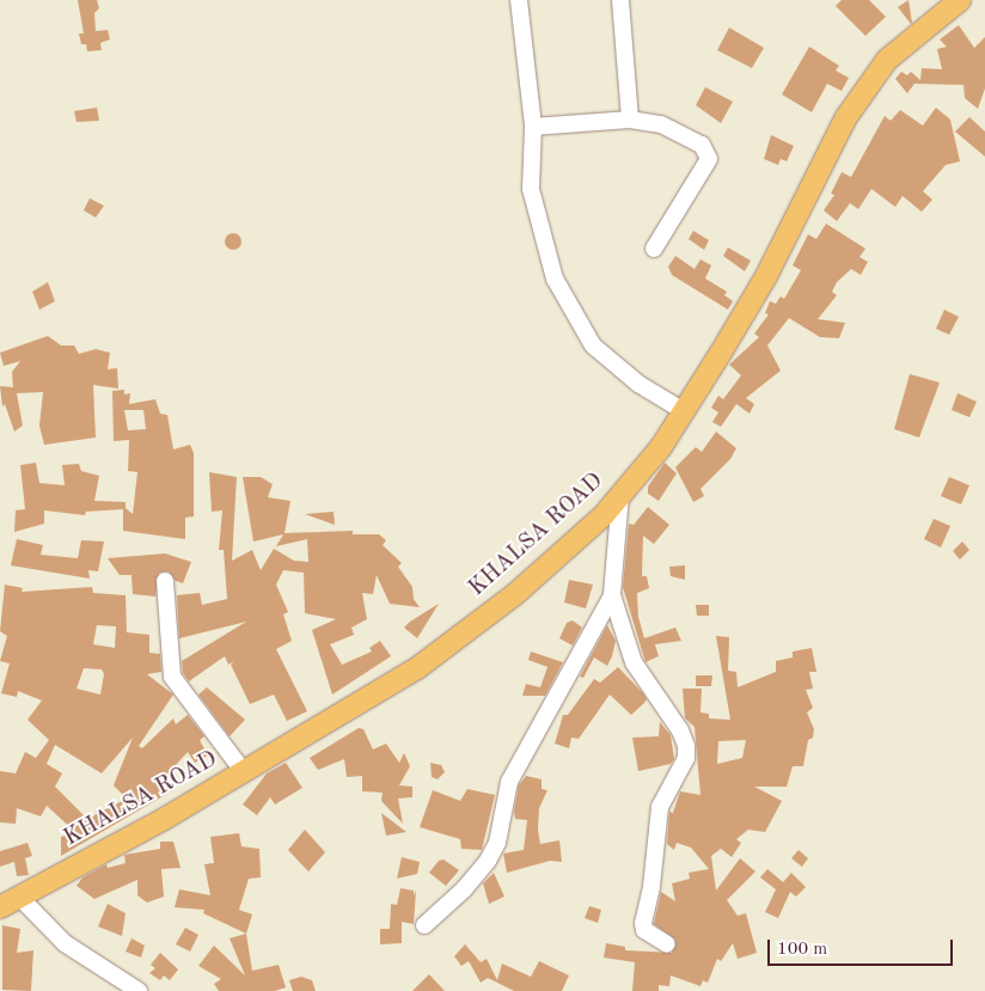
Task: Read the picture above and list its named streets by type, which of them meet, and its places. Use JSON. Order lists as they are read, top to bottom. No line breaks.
{"streets":{"main road":["KHALSA ROAD"]},"scale_bar":"100 m"}
